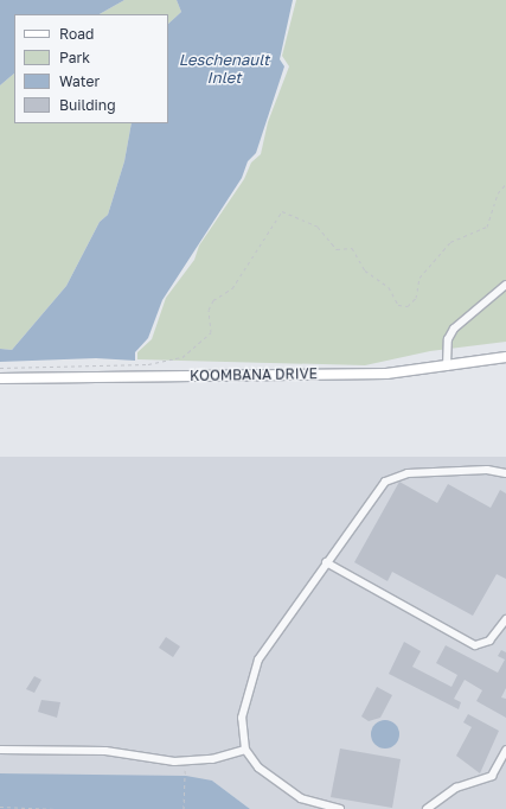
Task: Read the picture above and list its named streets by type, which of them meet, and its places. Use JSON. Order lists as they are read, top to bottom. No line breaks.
{"streets":{"main road":["KOOMBANA DRIVE"]},"water":["Leschenault Inlet"],"legend":["Road","Park","Water","Building"]}
